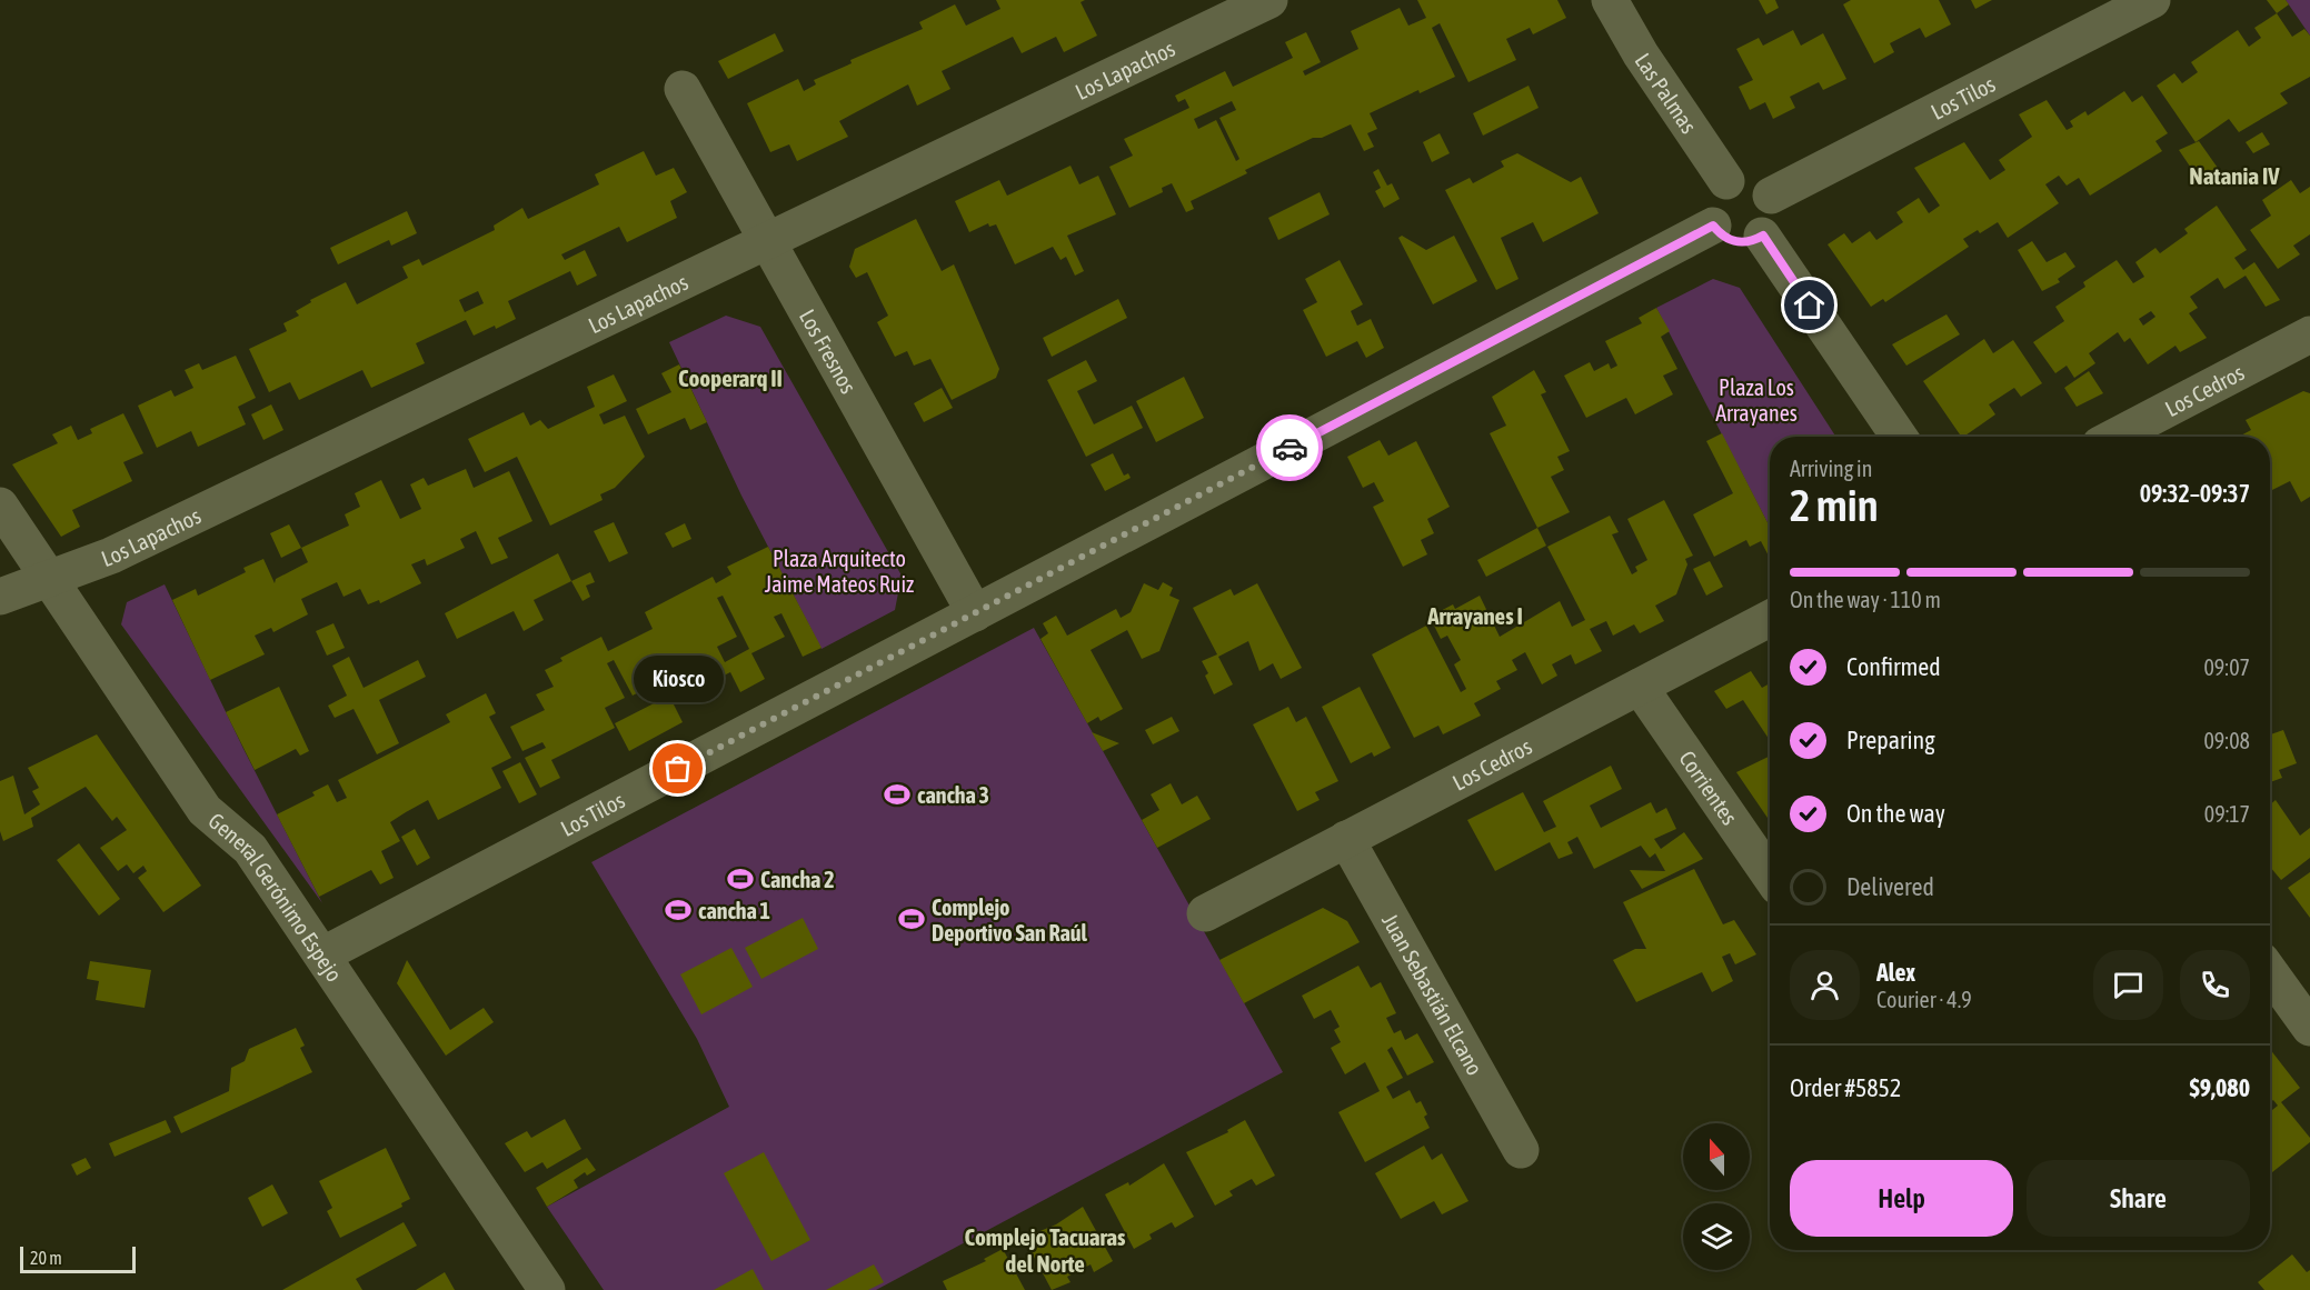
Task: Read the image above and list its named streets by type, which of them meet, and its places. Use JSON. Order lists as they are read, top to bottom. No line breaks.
{"streets":{"street":["Los Lapachos","Las Palmas","Los Tilos","Los Fresnos","Los Cedros","Corrientes","General Gerónimo Espejo","Juan Sebastián Elcano"]},"crossings":[["Los Lapachos","Los Fresnos"],["Los Lapachos","General Gerónimo Espejo"],["Las Palmas","Los Tilos"],["Los Tilos","Los Fresnos"],["Los Tilos","General Gerónimo Espejo"],["Los Cedros","Corrientes"],["Los Cedros","Juan Sebastián Elcano"]],"districts":["Natania IV","Cooperarq II","Arrayanes I","Complejo Tacuaras del Norte"],"parks":["Plaza Los Arrayanes","Plaza Arquitecto Jaime Mateos Ruiz"],"places":{"other":["Kiosco"],"sports":["cancha 3","Cancha 2","cancha 1","Complejo Deportivo San Raúl"]},"scale_bar":"20 m","north":"top","page":{"heading":["2 min","Arriving in","09:32–09:37"],"panel":["Alex","Courier · 4.9","Order #5852","$9,080"],"bar":"On the way · 110 m","list":[["Confirmed","09:07"],["Preparing","09:08"],["On the way","09:17"],"Delivered"],"bubble":"Kiosco","buttons":["Help","Share"],"scale":"20 m"}}
